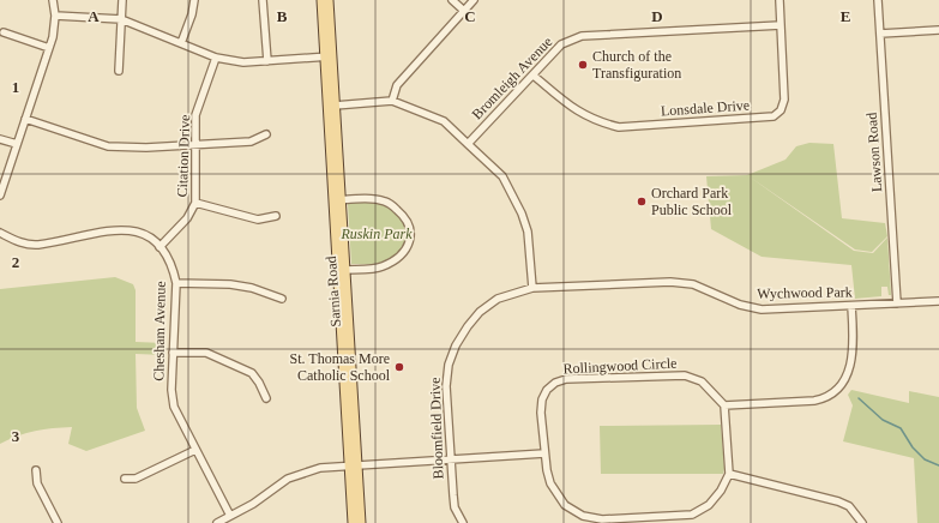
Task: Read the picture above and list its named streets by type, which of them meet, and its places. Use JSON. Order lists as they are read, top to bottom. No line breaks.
{"streets":{"main road":["Sarnia Road"],"street":["Bromleigh Avenue","Lonsdale Drive","Lawson Road","Citation Drive","Wychwood Park","Chesham Avenue","Rollingwood Circle","Bloomfield Drive"]},"crossings":[["Bromleigh Avenue","Lonsdale Drive"],["Lawson Road","Wychwood Park"],["Citation Drive","Chesham Avenue"],["Wychwood Park","Bloomfield Drive"]],"parks":["Ruskin Park"],"places":["Church of the Transfiguration","Orchard Park Public School","St. Thomas More Catholic School"],"grid":{"columns":["A","B","C","D","E"],"rows":["1","2","3"]}}
